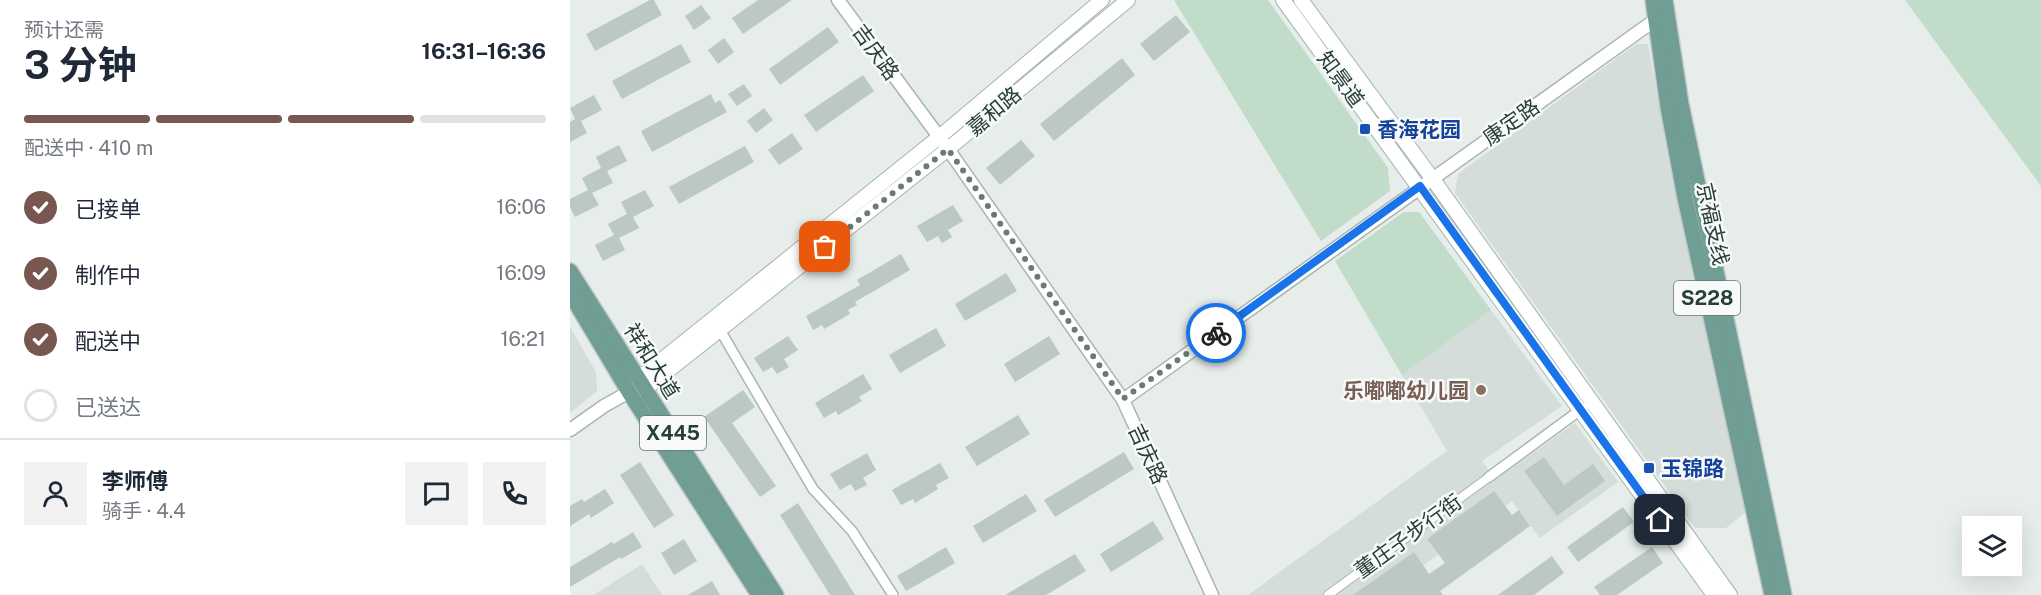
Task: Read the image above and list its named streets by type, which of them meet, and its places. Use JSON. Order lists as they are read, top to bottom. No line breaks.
{"streets":{"main road":["知景道","嘉和路","京福支线","S228","祥和大道","X445"],"street":["吉庆路","康定路","董庄子步行街"]},"crossings":[["吉庆路","嘉和路"],["吉庆路","康定路"],["知景道","康定路"],["嘉和路","祥和大道"],["康定路","京福支线"]],"places":{"transit":["香海花园","玉锦路"],"other":["乐嘟嘟幼儿园"]},"page":{"heading":["3 分钟","预计还需","16:31–16:36"],"panel":["李师傅","骑手 · 4.4"],"bar":"配送中 · 410 m","list":[["已接单","16:06"],["制作中","16:09"],["配送中","16:21"],"已送达"]}}
